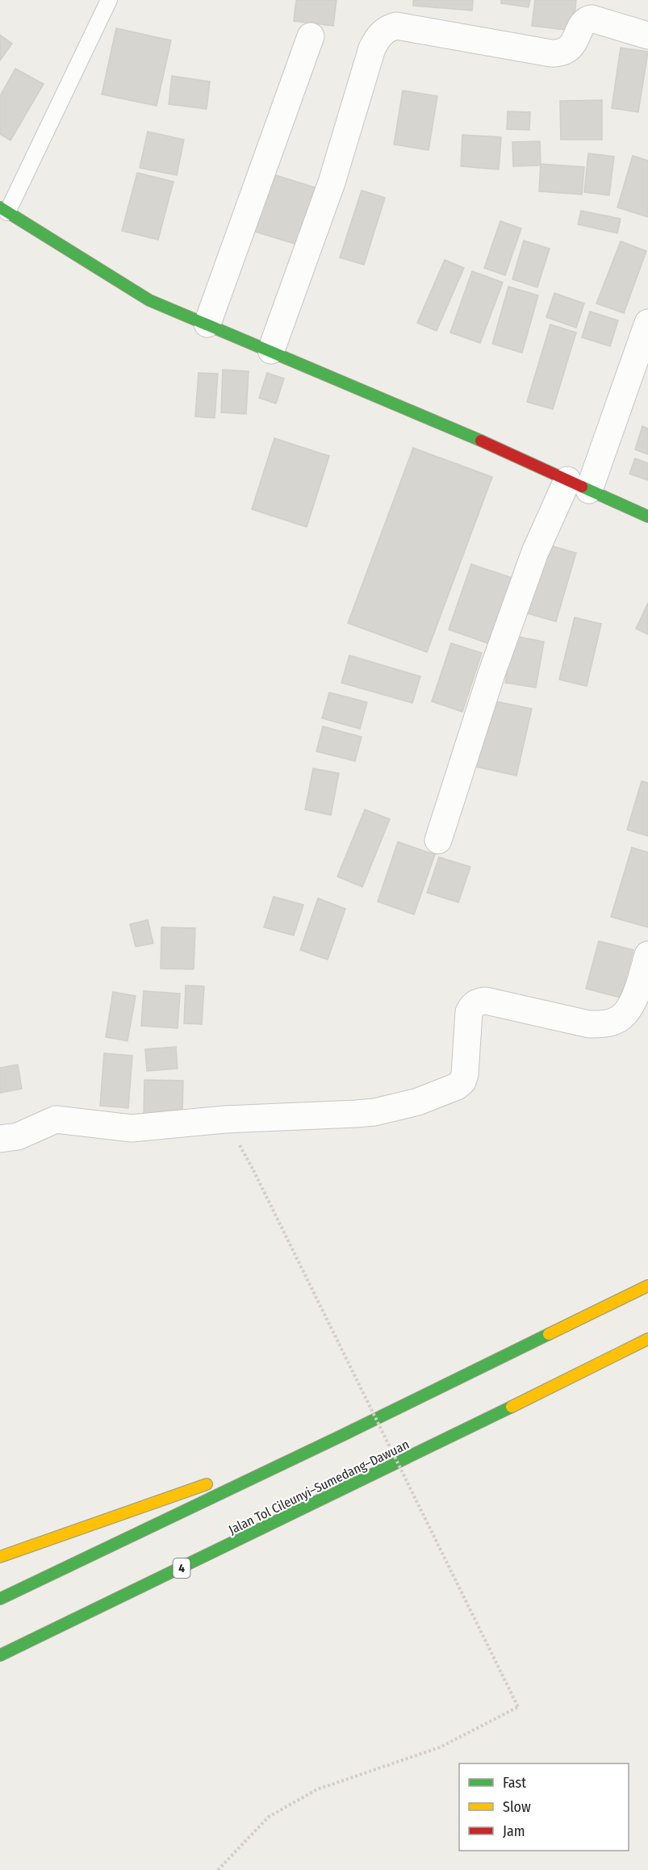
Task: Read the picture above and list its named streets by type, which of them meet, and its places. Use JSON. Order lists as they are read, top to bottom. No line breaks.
{"streets":{"main road":["Jalan Tol Cileunyi–Sumedang–Dawuan","4"]},"legend":["Fast","Slow","Jam"]}
